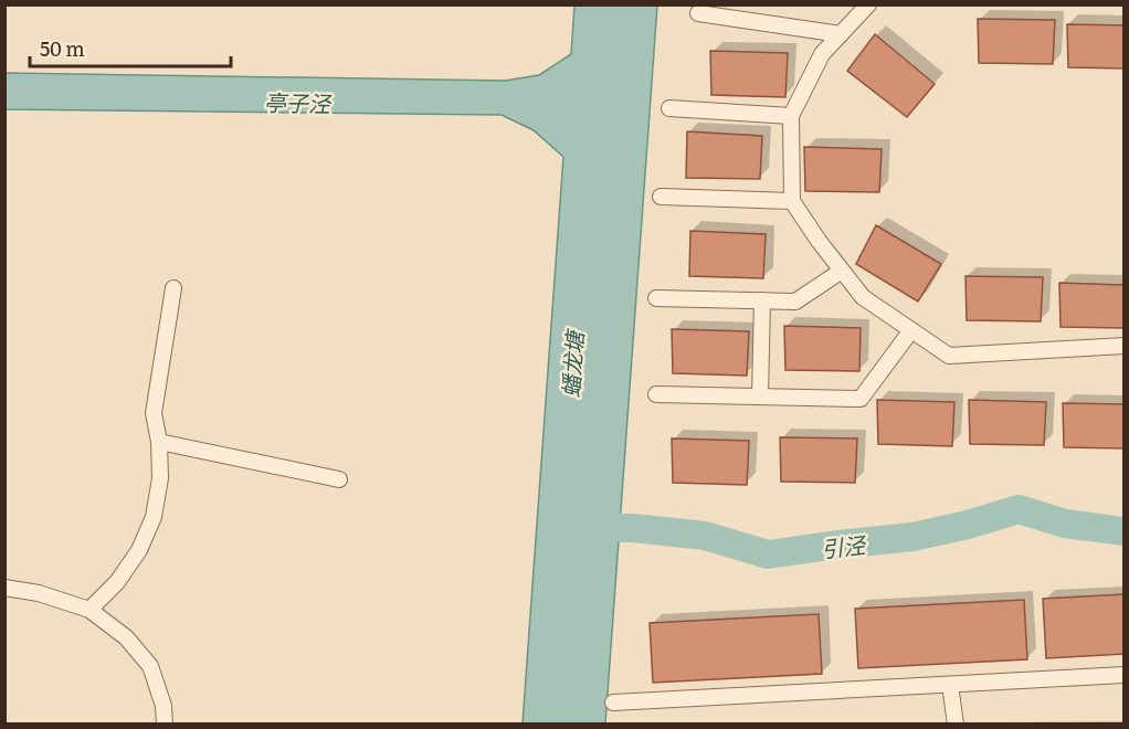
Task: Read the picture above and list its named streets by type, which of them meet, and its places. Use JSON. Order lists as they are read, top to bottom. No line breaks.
{"water":["亭子泾","蟠龙塘","引泾"],"scale_bar":"50 m"}
